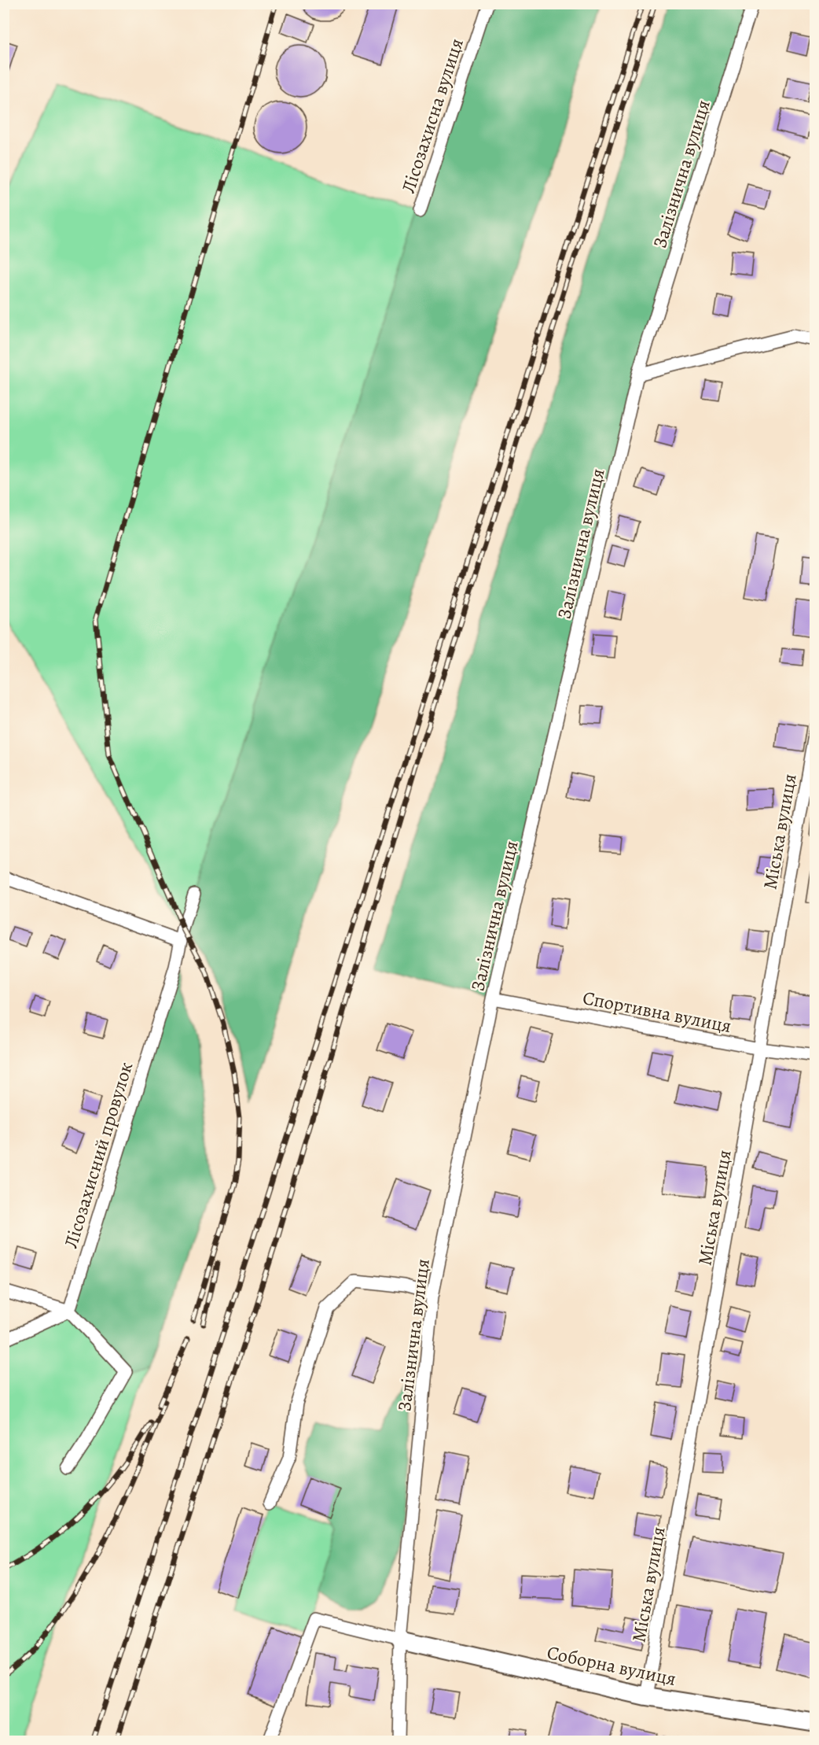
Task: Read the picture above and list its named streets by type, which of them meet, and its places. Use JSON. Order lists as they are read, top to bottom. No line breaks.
{"streets":{"street":["Лісозахисна вулиця","Залізнична вулиця","Міська вулиця","Спортивна вулиця","Лісозахисний провулок","Соборна вулиця"]},"crossings":[["Залізнична вулиця","Спортивна вулиця"],["Залізнична вулиця","Соборна вулиця"],["Міська вулиця","Спортивна вулиця"],["Міська вулиця","Соборна вулиця"]]}
